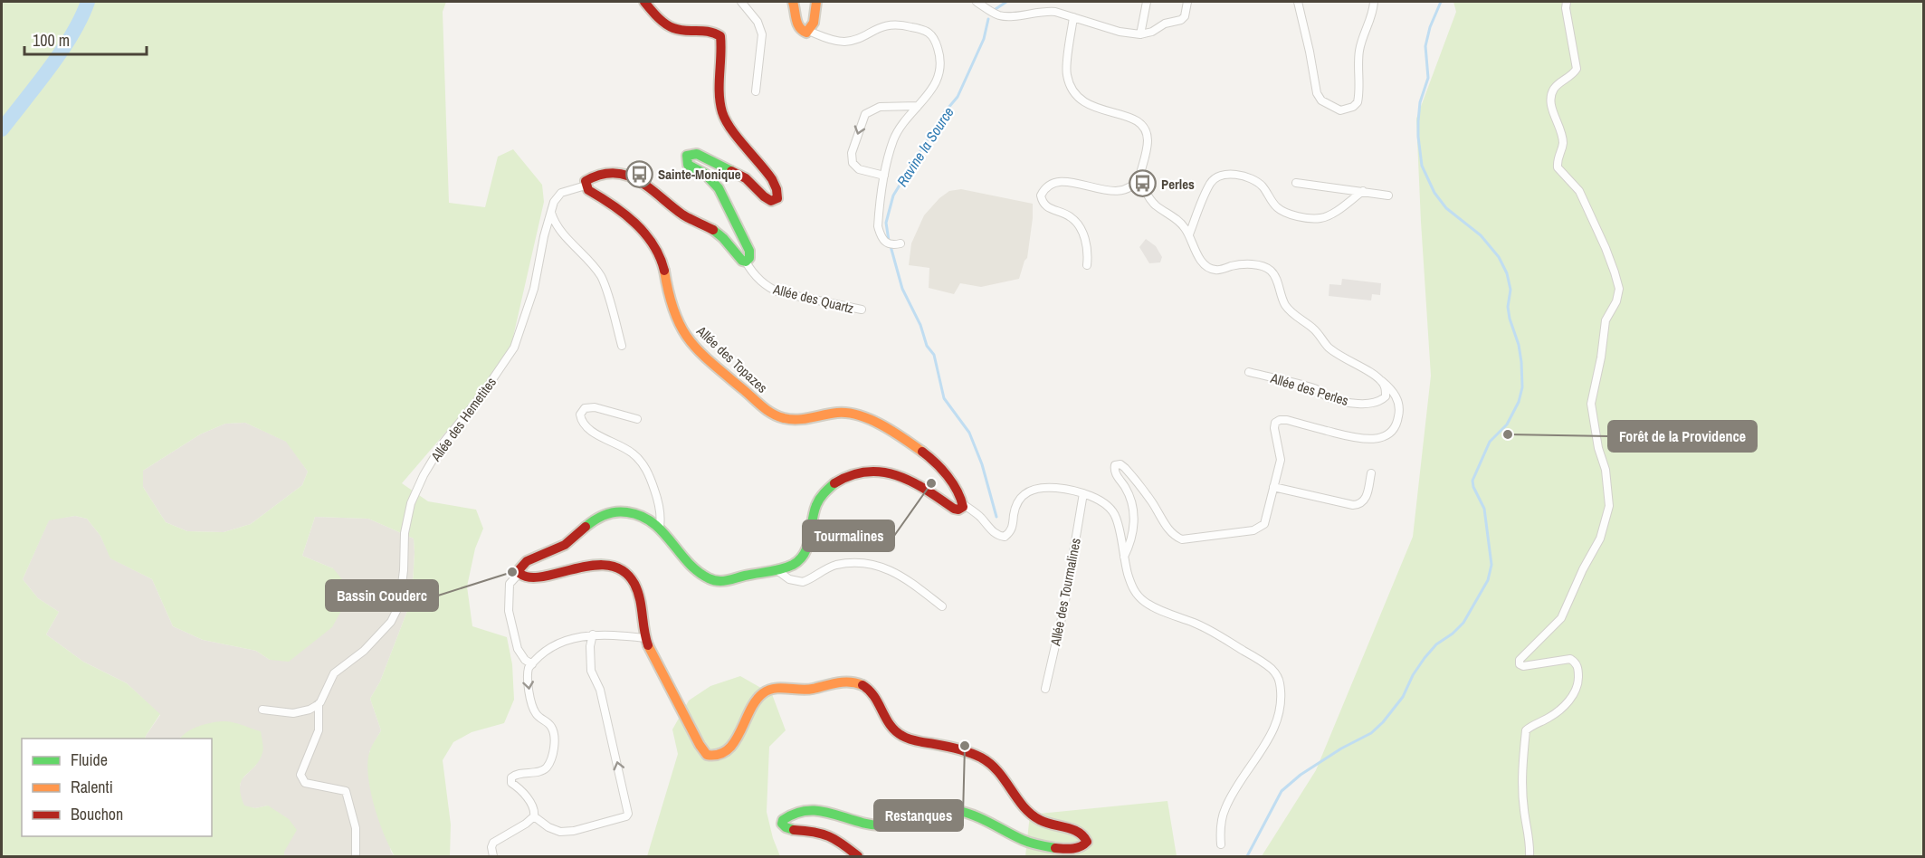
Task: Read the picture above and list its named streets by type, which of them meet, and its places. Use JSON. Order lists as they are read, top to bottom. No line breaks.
{"streets":{"main road":["Allée des Topazes"],"street":["Allée des Quartz","Allée des Perles","Allée des Hemetites","Allée des Tourmalines"]},"crossings":[["Allée des Topazes","Allée des Hemetites"]],"water":["Ravine la Source"],"places":{"bus stop":["Sainte-Monique","Perles"],"other":["Forêt de la Providence","Tourmalines","Bassin Couderc","Restanques"]},"legend":["Fluide","Ralenti","Bouchon"],"scale_bar":"100 m"}
